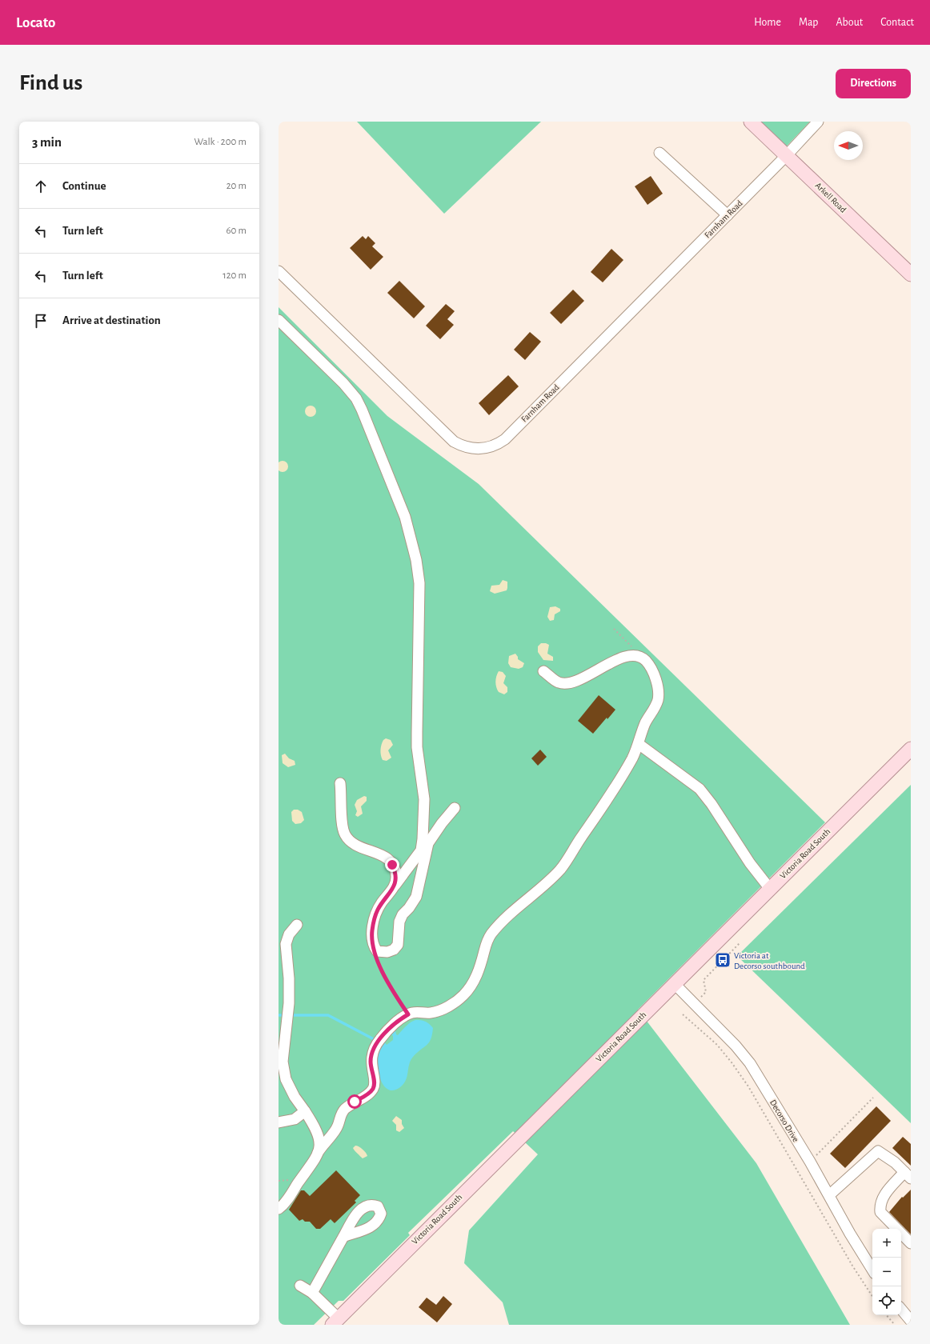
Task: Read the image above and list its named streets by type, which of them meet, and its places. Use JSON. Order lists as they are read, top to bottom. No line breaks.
{"streets":{"main road":["Arkell Road","Victoria Road South"],"street":["Farnham Road","Decorso Drive"]},"crossings":[["Arkell Road","Farnham Road"],["Victoria Road South","Decorso Drive"]],"places":{"bus stop":["Victoria at Decorso southbound"]},"north":"left","page":{"header":"Locato","nav":["Home","Map","About","Contact"],"buttons":"Directions","title":"Find us","heading":["3 min","Walk · 200 m"],"list":[["Continue","20 m"],["Turn left","60 m"],["Turn left","120 m"],"Arrive at destination"],"map_buttons":["+","−"]}}
